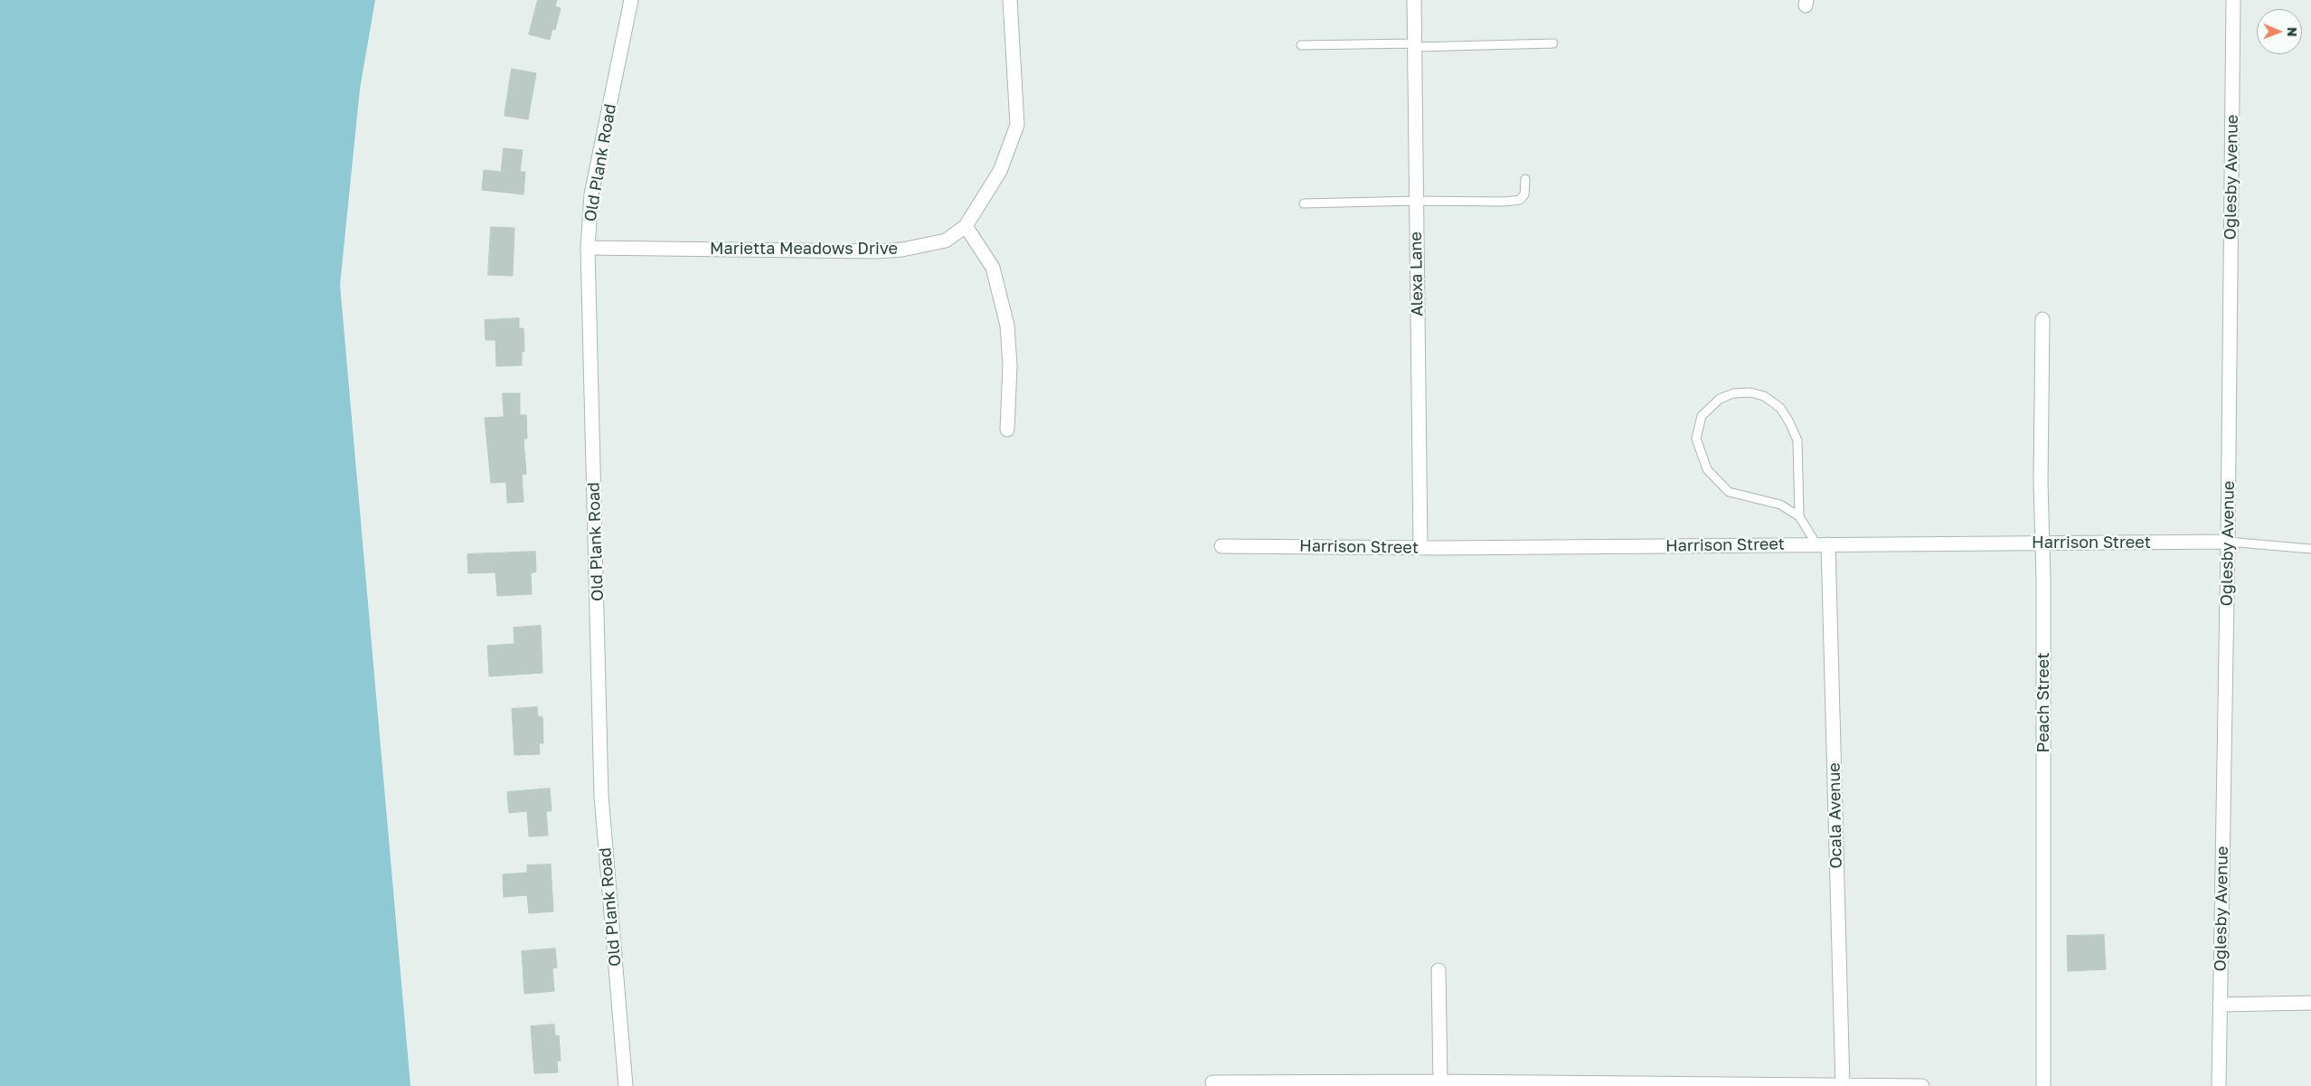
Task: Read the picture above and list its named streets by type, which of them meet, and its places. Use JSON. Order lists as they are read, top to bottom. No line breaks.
{"streets":{"street":["Old Plank Road","Oglesby Avenue","Marietta Meadows Drive","Alexa Lane","Harrison Street","Peach Street","Ocala Avenue"]},"crossings":[["Old Plank Road","Marietta Meadows Drive"],["Oglesby Avenue","Harrison Street"],["Alexa Lane","Harrison Street"],["Harrison Street","Peach Street"],["Harrison Street","Ocala Avenue"]],"north":"right"}
